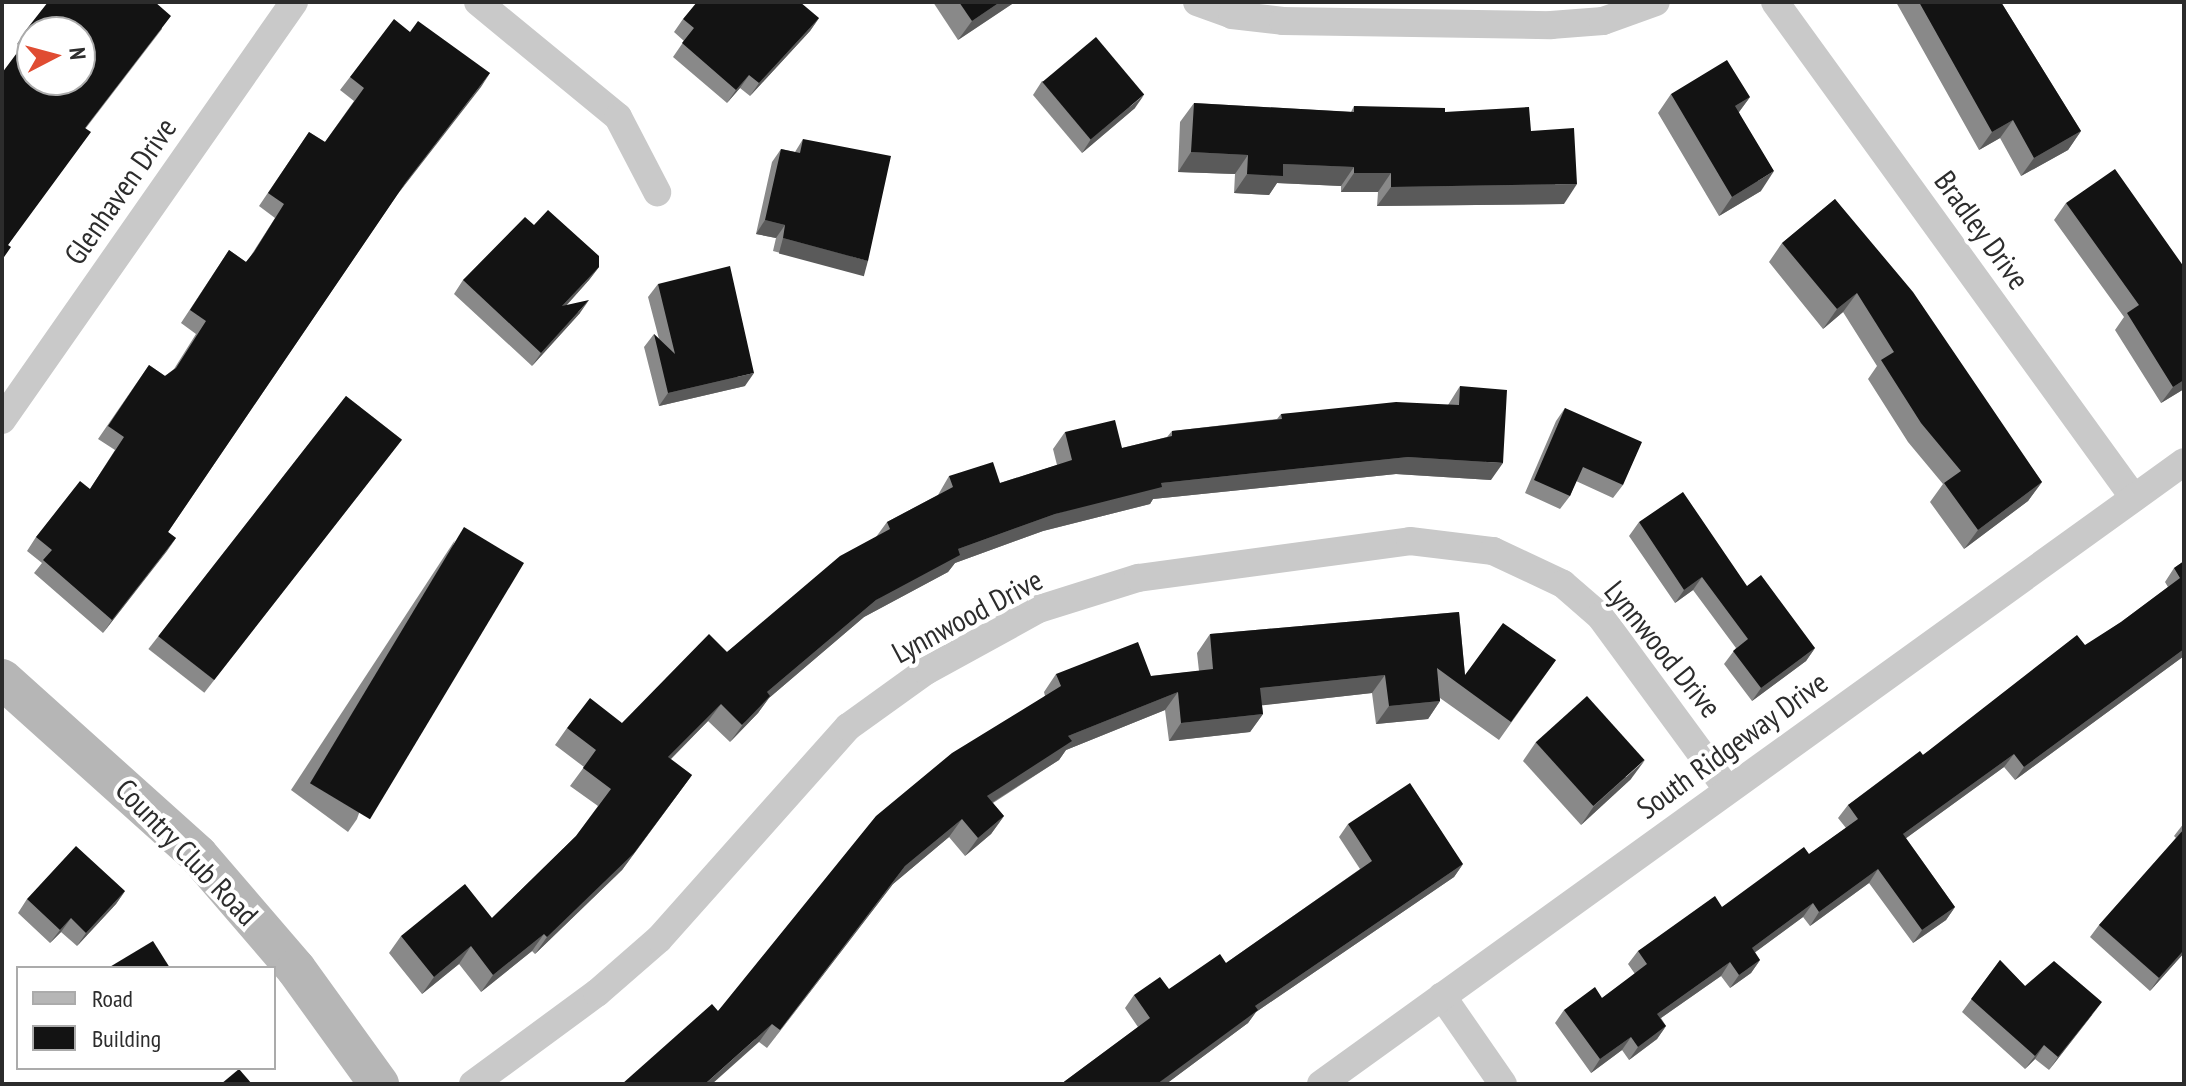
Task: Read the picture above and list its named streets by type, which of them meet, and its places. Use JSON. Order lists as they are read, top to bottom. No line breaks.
{"streets":{"main road":["Country Club Road"],"street":["Glenhaven Drive","Bradley Drive","Lynnwood Drive","South Ridgeway Drive"]},"crossings":[["Bradley Drive","South Ridgeway Drive"],["Lynnwood Drive","South Ridgeway Drive"]],"legend":["Road","Building"],"north":"right"}
